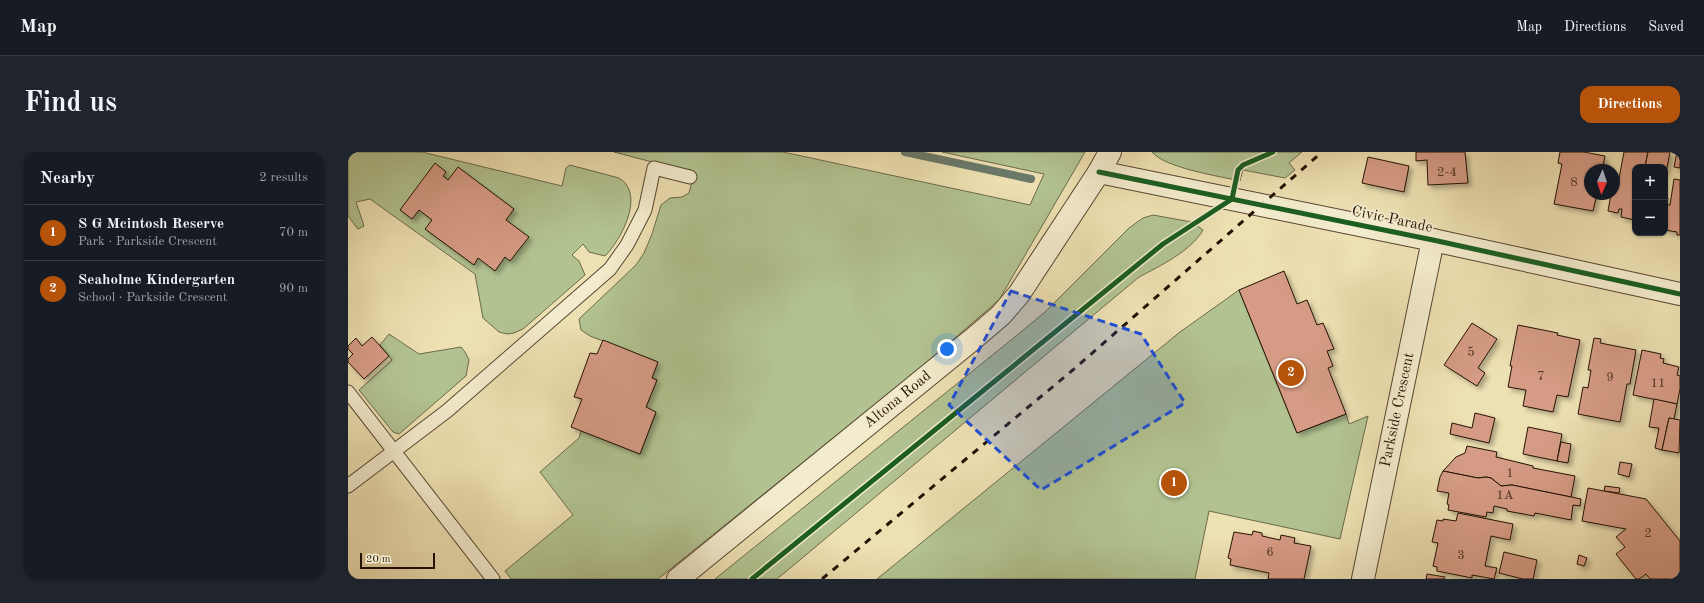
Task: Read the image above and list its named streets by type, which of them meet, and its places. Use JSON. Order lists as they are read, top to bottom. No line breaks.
{"streets":{"street":["Civic Parade","Altona Road","Parkside Crescent"]},"crossings":[["Civic Parade","Altona Road"],["Civic Parade","Parkside Crescent"]],"house_numbers":["2-4","8","5","7","9","11","1","1A","2","6","3"],"scale_bar":"20 m","north":"bottom","page":{"header":"Map","nav":["Map","Directions","Saved"],"buttons":"Directions","title":"Find us","heading":["Nearby","2 results"],"map_buttons":["+","−"],"list":[{"mark":"1","name":"S G Mcintosh Reserve","note":"Park · Parkside Crescent","value":"70 m"},{"mark":"2","name":"Seaholme Kindergarten","note":"School · Parkside Crescent","value":"90 m"}],"pins":["2","1"],"scale":"20 m"}}
